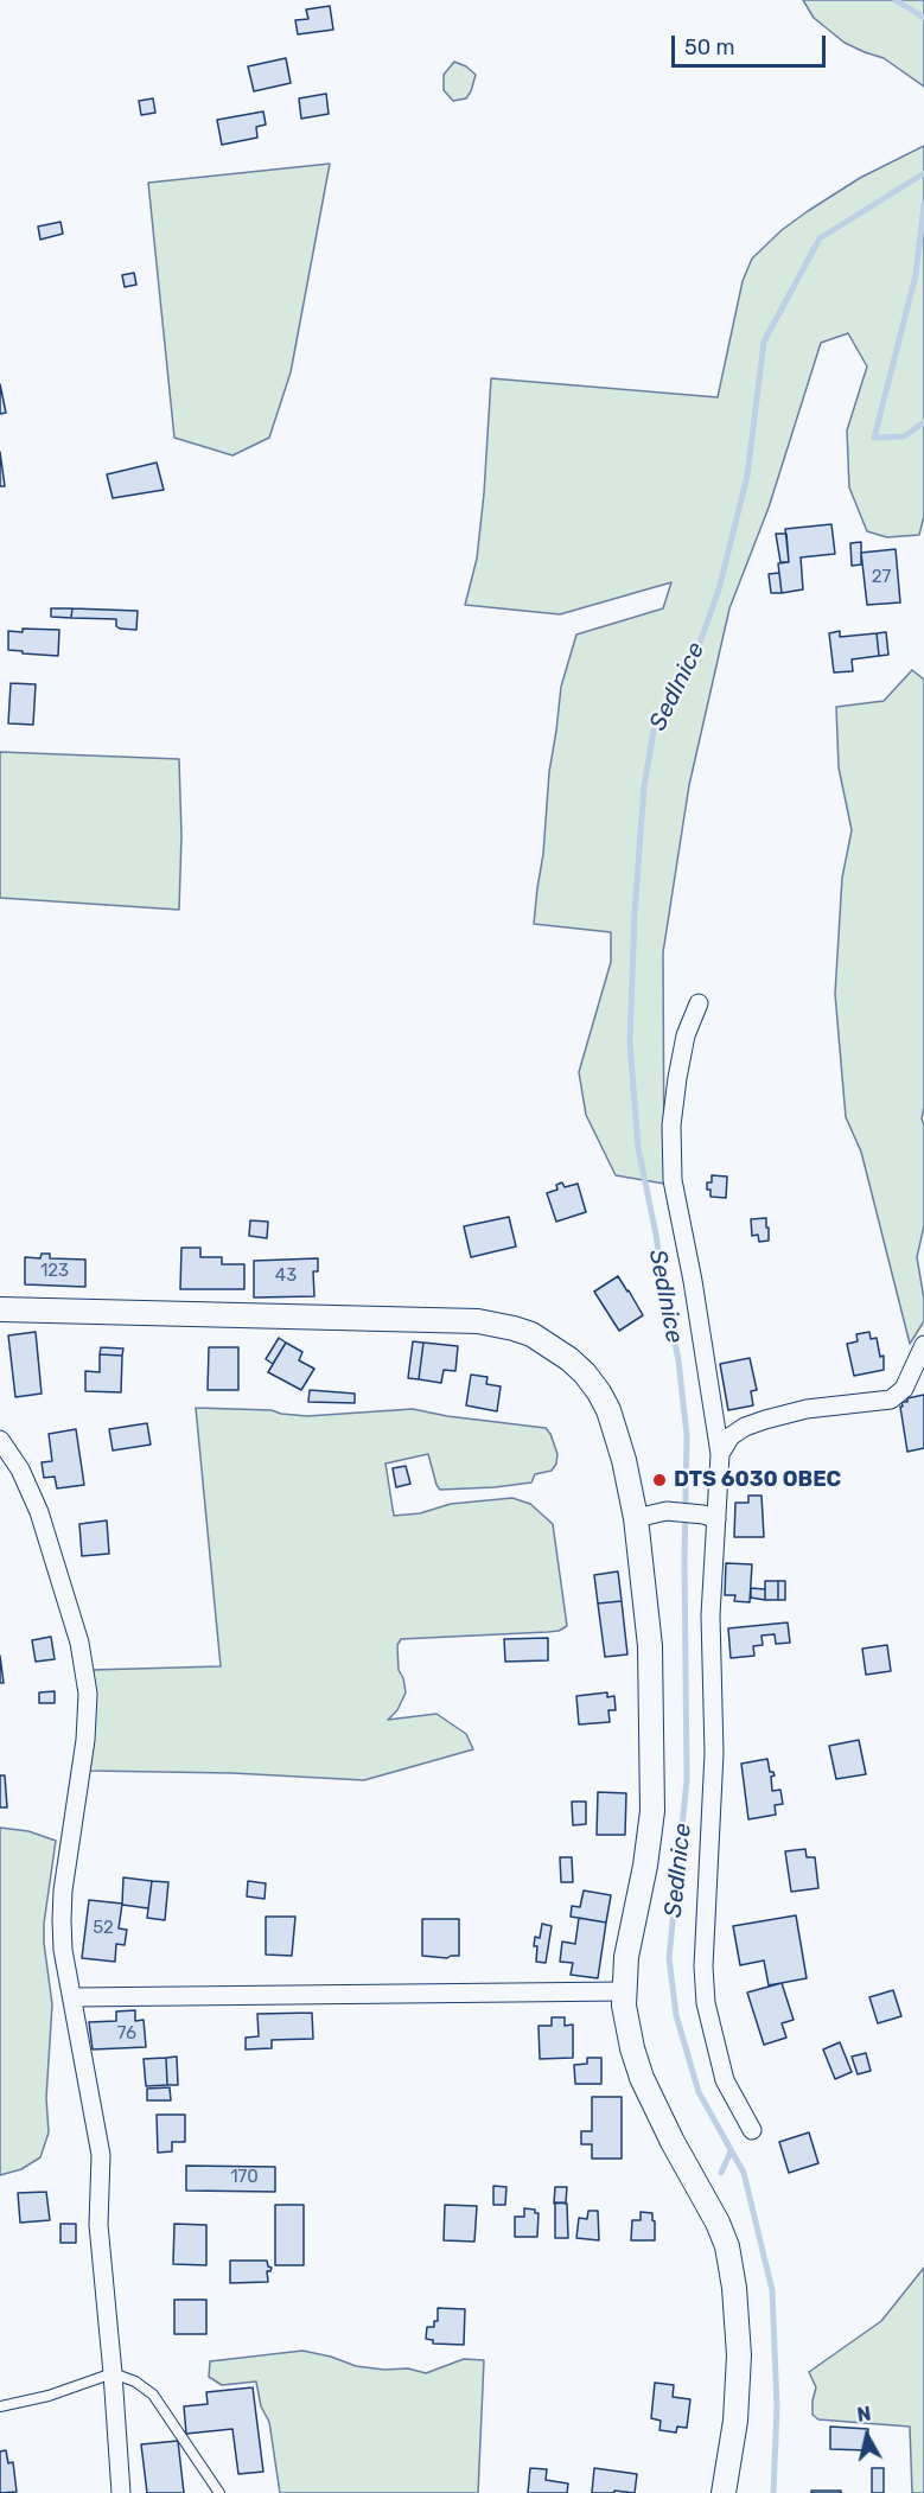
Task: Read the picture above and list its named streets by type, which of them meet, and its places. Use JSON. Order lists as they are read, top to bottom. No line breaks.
{"water":["Sedlnice"],"places":["DTS 6030 OBEC"],"house_numbers":["27","123","43","52","76","170"],"scale_bar":"50 m","north":"top"}
